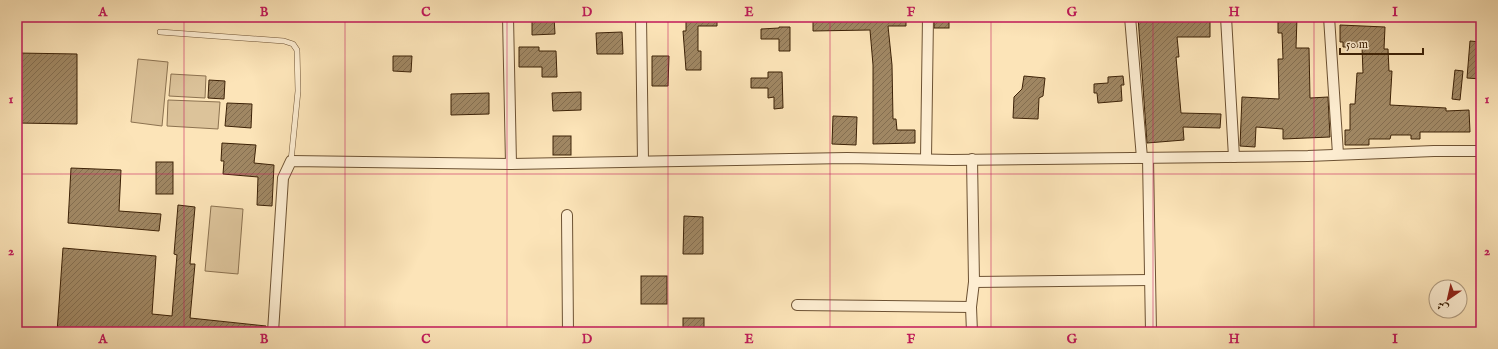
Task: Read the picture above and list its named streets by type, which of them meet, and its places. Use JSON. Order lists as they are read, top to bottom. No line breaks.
{"scale_bar":"50 m","north":"bottom left","grid":{"columns":["A","B","C","D","E","F","G","H","I"],"rows":["1","2"]}}
